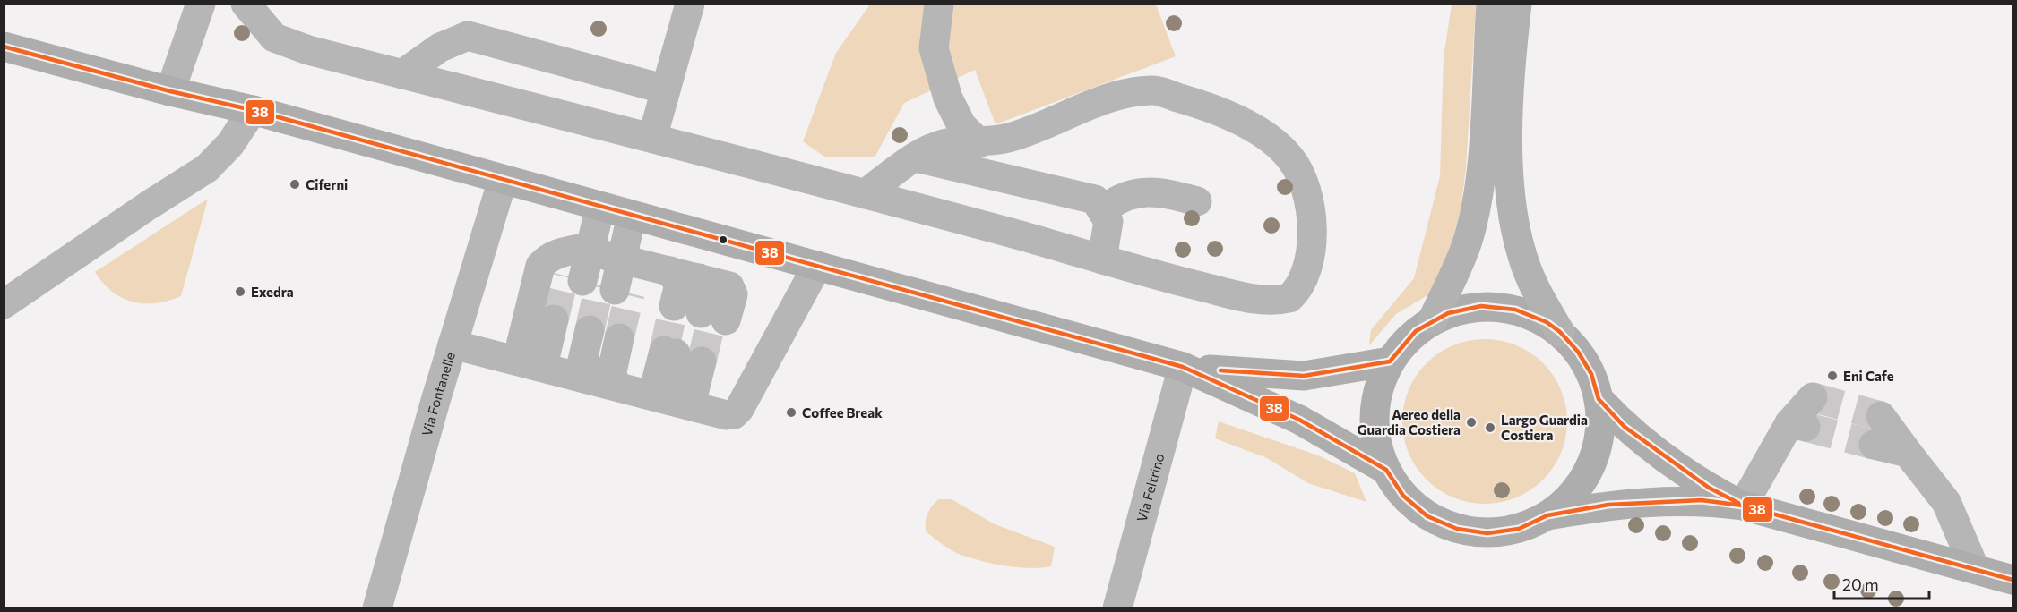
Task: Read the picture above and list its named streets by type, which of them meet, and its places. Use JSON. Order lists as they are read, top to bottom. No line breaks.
{"streets":{"street":["Via Fontanelle","Via Feltrino"]},"places":["Ciferni","Exedra","Eni Cafe","Coffee Break","Aereo della Guardia Costiera","Largo Guardia Costiera"],"lines":["transit line 38"],"scale_bar":"20 m"}
